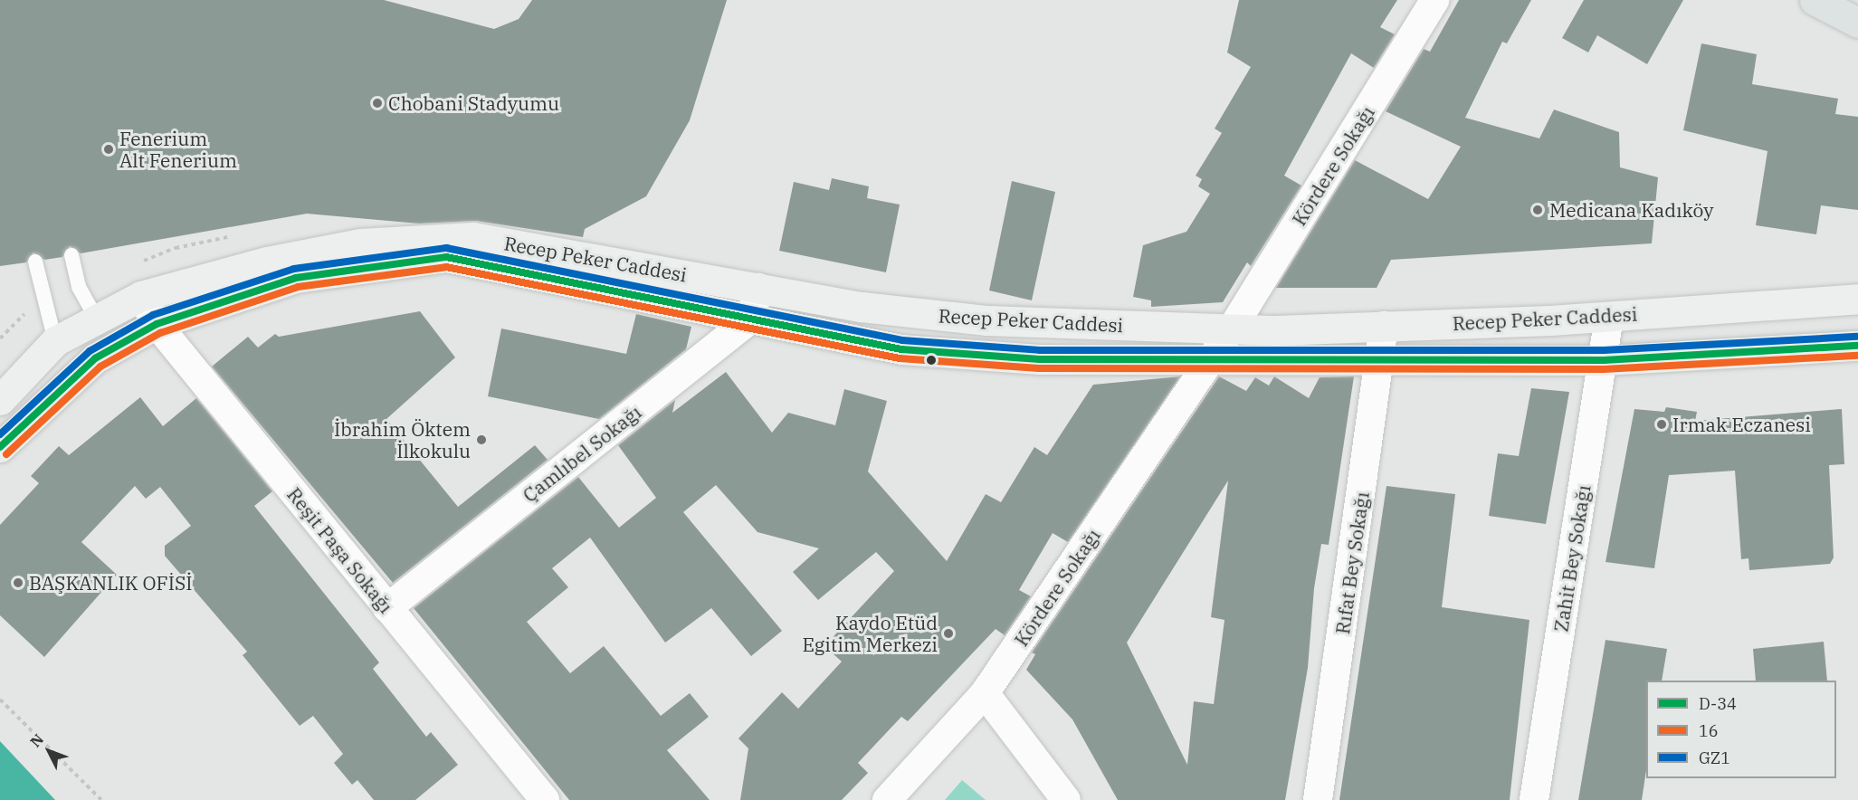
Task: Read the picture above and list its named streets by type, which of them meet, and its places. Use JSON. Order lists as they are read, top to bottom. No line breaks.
{"streets":{"main road":["Recep Peker Caddesi"],"street":["Kördere Sokağı","Çamlıbel Sokağı","Reşit Paşa Sokağı","Zahit Bey Sokağı","Rıfat Bey Sokağı"]},"crossings":[["Kördere Sokağı","Recep Peker Caddesi"],["Recep Peker Caddesi","Çamlıbel Sokağı"],["Recep Peker Caddesi","Reşit Paşa Sokağı"],["Recep Peker Caddesi","Zahit Bey Sokağı"],["Recep Peker Caddesi","Rıfat Bey Sokağı"],["Çamlıbel Sokağı","Reşit Paşa Sokağı"]],"places":["Chobani Stadyumu","Fenerium Alt Fenerium","Medicana Kadıköy","Irmak Eczanesi","İbrahim Öktem İlkokulu","BAŞKANLIK OFİSİ","Kaydo Etüd Egitim Merkezi"],"lines":["transit line GZ1","transit line D-34","transit line 16"],"legend":["D-34","16","GZ1"],"north":"top left"}
